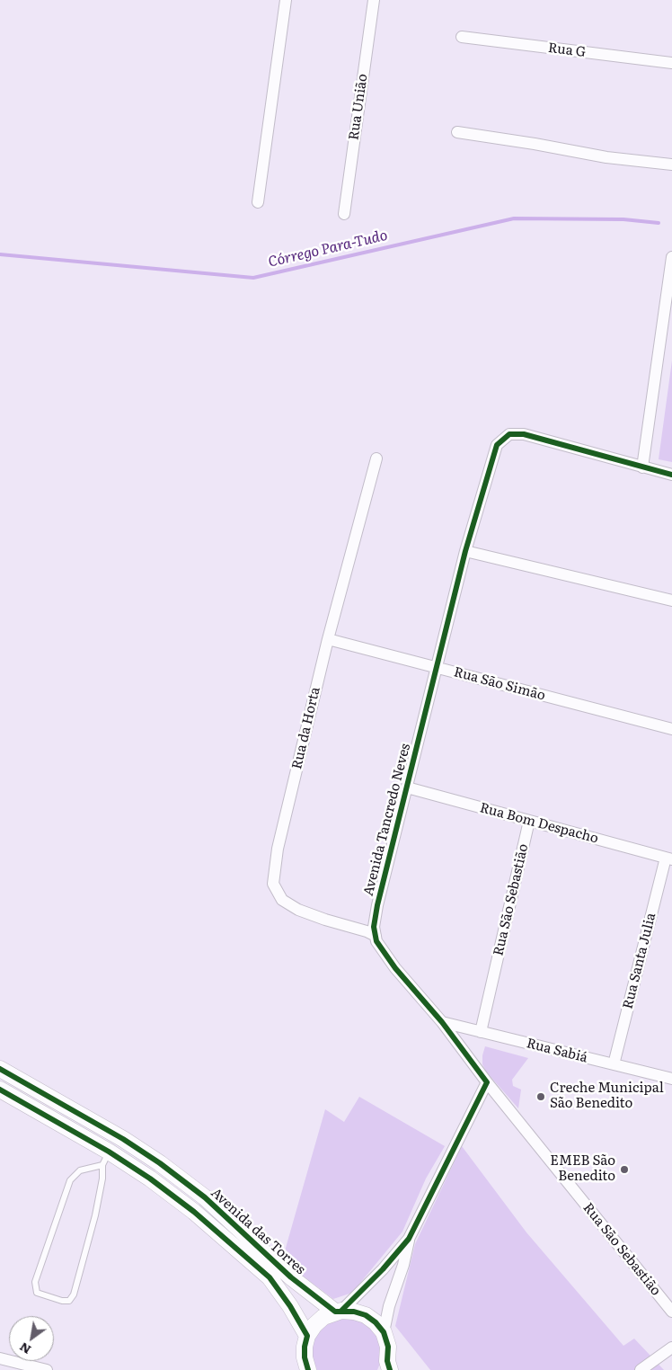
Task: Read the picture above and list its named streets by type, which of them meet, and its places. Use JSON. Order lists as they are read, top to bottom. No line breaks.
{"streets":{"main road":["Avenida das Torres"],"street":["Rua G","Rua União","Rua São Simão","Rua da Horta","Avenida Tancredo Neves","Rua Bom Despacho","Rua São Sebastião","Rua Santa Julia","Rua Sabiá"]},"crossings":[["Rua São Simão","Rua da Horta"],["Rua São Simão","Avenida Tancredo Neves"],["Rua da Horta","Avenida Tancredo Neves"],["Avenida Tancredo Neves","Rua Bom Despacho"],["Avenida Tancredo Neves","Rua São Sebastião"],["Avenida Tancredo Neves","Rua Sabiá"],["Rua Bom Despacho","Rua São Sebastião"],["Rua Bom Despacho","Rua Santa Julia"],["Rua São Sebastião","Rua Sabiá"],["Rua Santa Julia","Rua Sabiá"]],"water":["Córrego Para-Tudo"],"places":["Creche Municipal São Benedito","EMEB São Benedito"],"north":"bottom left"}
